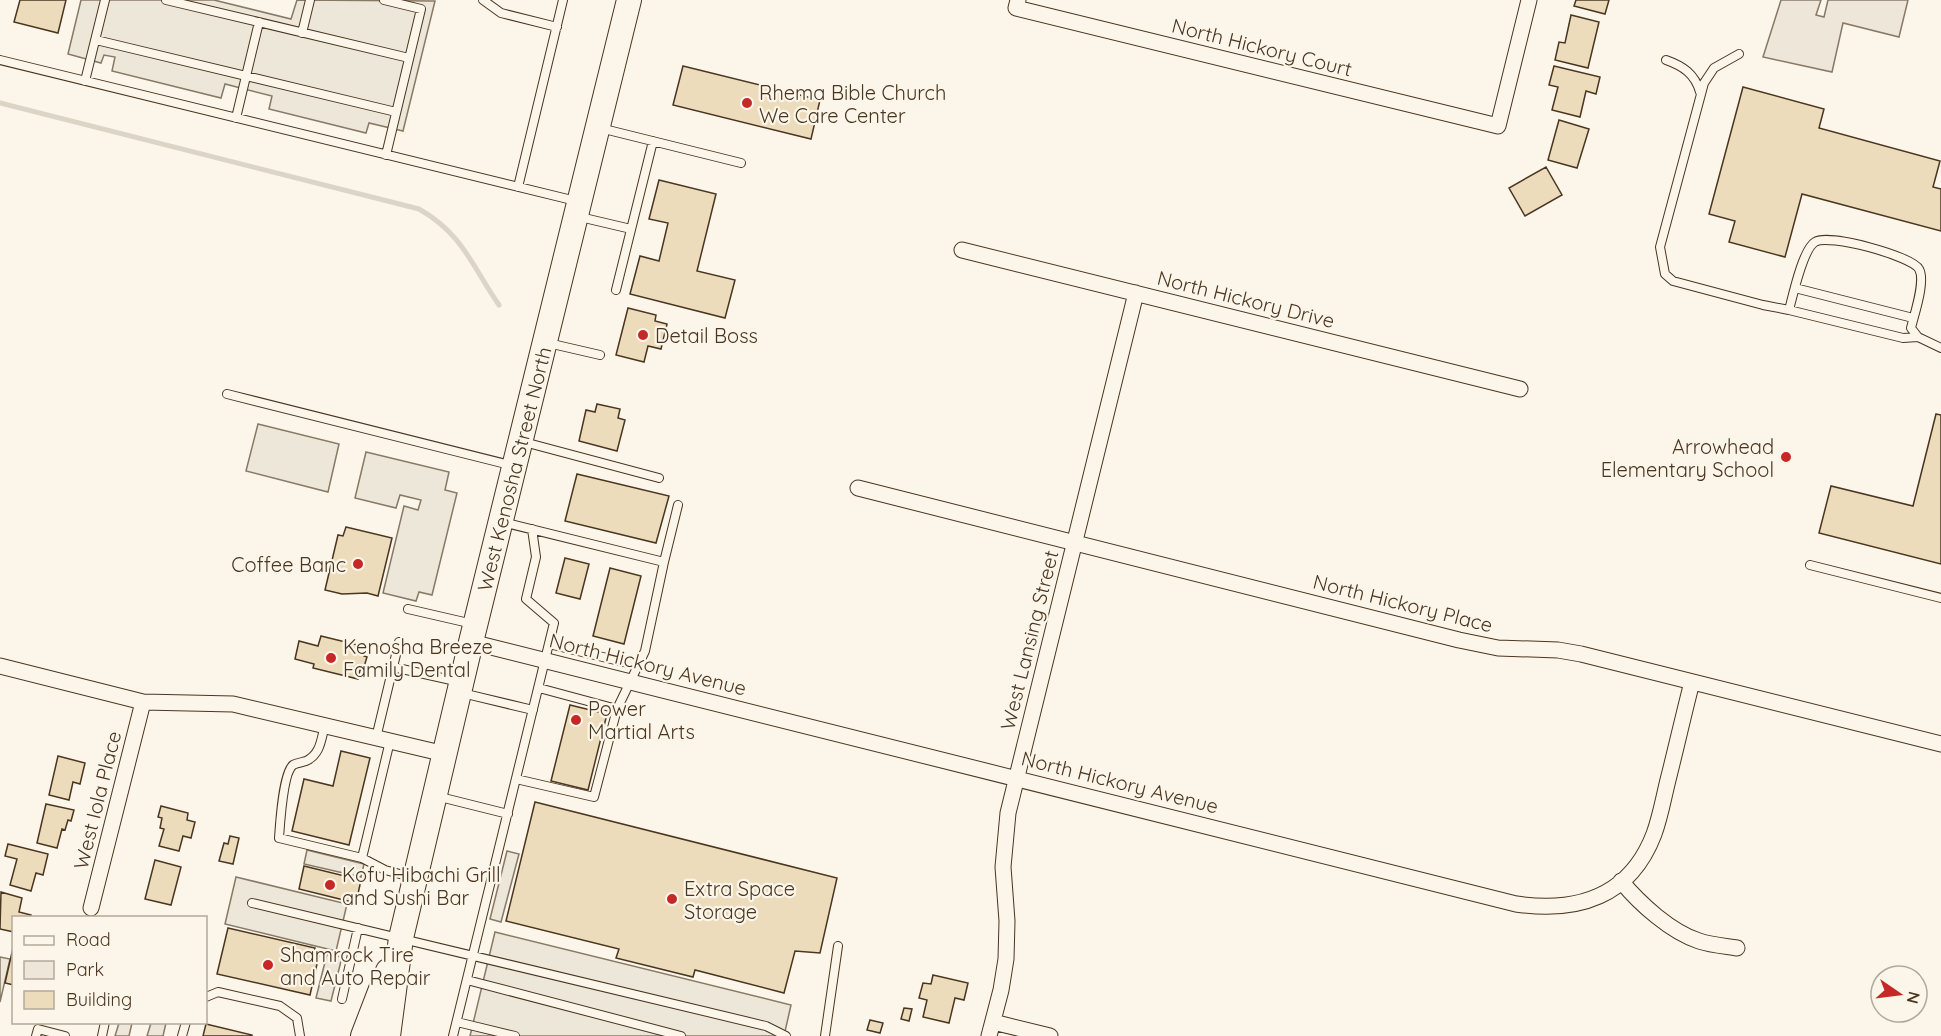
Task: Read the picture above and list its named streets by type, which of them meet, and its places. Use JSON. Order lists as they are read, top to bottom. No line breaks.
{"streets":{"main road":["West Kenosha Street North"],"street":["North Hickory Court","North Hickory Drive","North Hickory Place","West Lansing Street","North Hickory Avenue","West Iola Place"]},"crossings":[["North Hickory Drive","West Lansing Street"],["West Kenosha Street North","North Hickory Avenue"],["North Hickory Place","West Lansing Street"],["North Hickory Place","North Hickory Avenue"],["West Lansing Street","North Hickory Avenue"]],"places":["Rhema Bible Church We Care Center","Detail Boss","Arrowhead Elementary School","Coffee Banc","Kenosha Breeze Family Dental","Power Martial Arts","Kofu Hibachi Grill and Sushi Bar","Extra Space Storage","Shamrock Tire and Auto Repair"],"legend":["Road","Park","Building"],"north":"right"}
